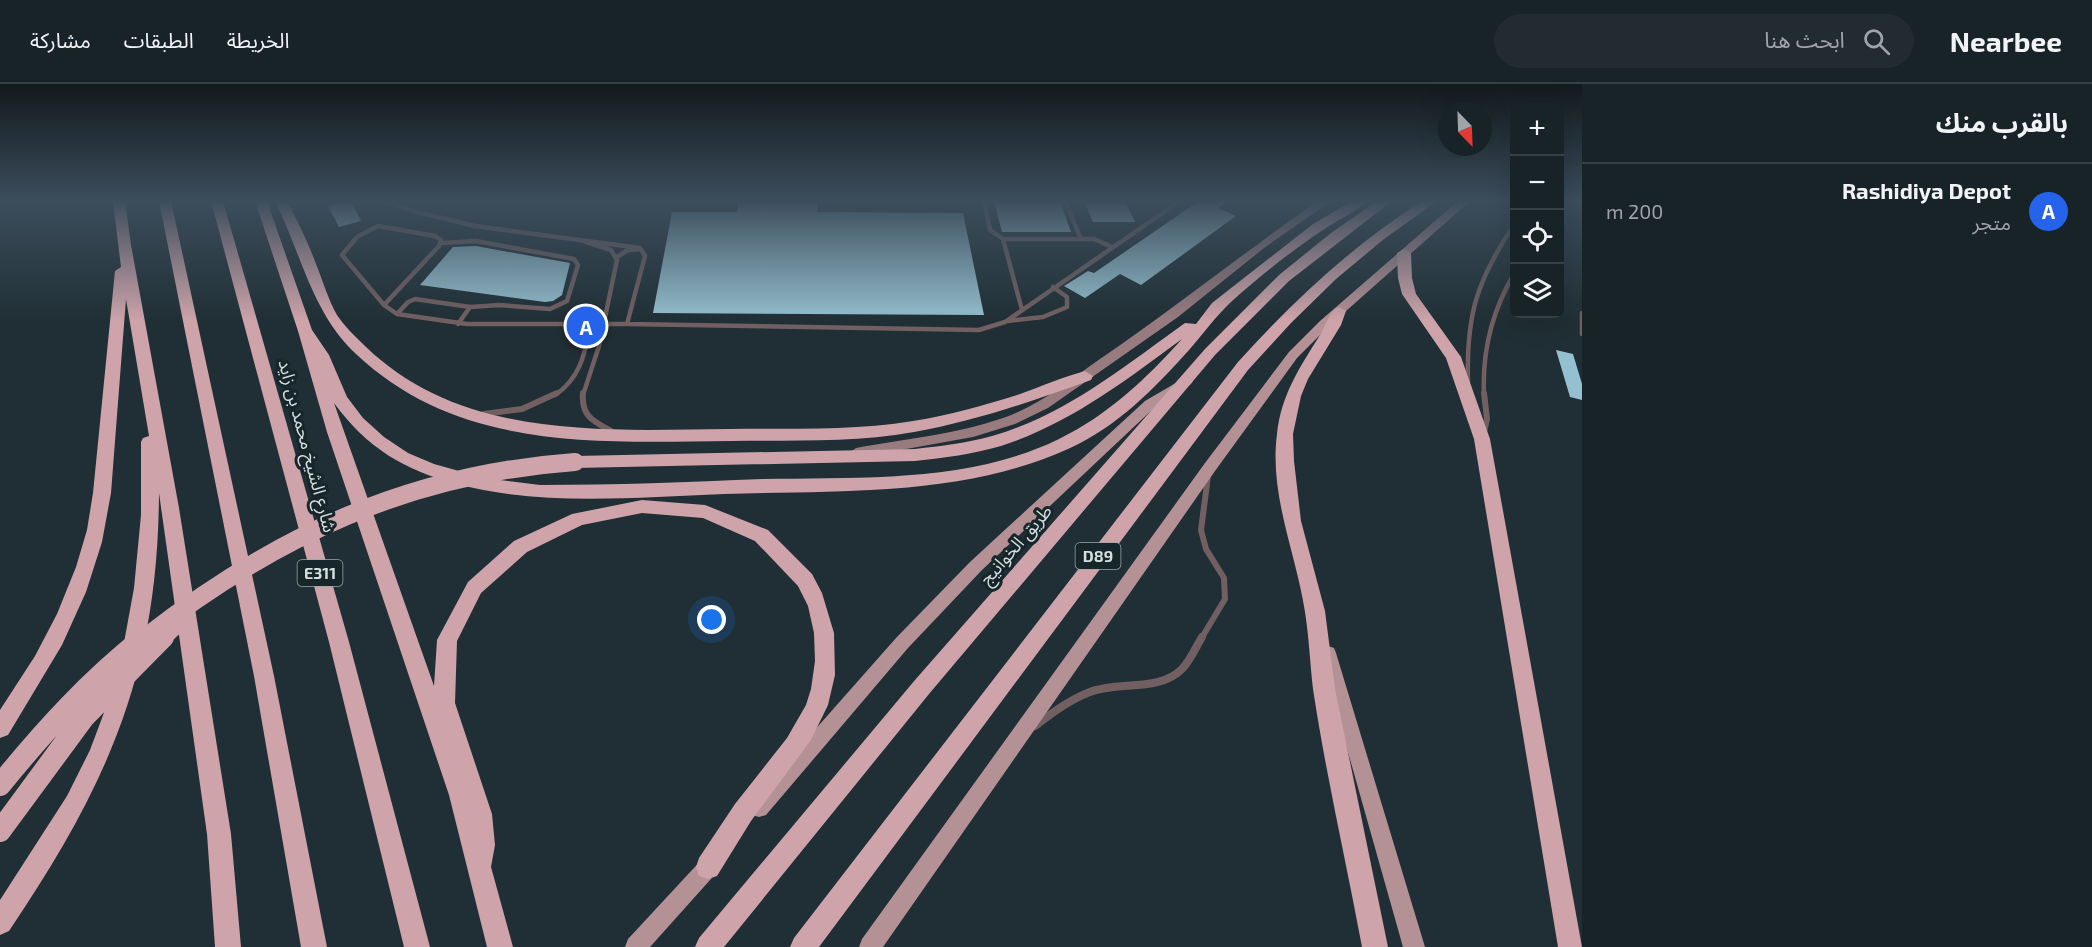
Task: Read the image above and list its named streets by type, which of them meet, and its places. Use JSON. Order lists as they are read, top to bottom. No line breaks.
{"streets":{"highway":["شارع الشيخ محمد بن زايد","طريق الخوانيج","D89","E311"]},"north":"bottom right","page":{"header":"Nearbee","search":"ابحث هنا","nav":["الخريطة","الطبقات","مشاركة"],"heading":"بالقرب منك","map_buttons":["+","−"],"list":[{"mark":"A","name":"Rashidiya Depot","note":"متجر","value":"200 m"}],"pins":"A"}}
